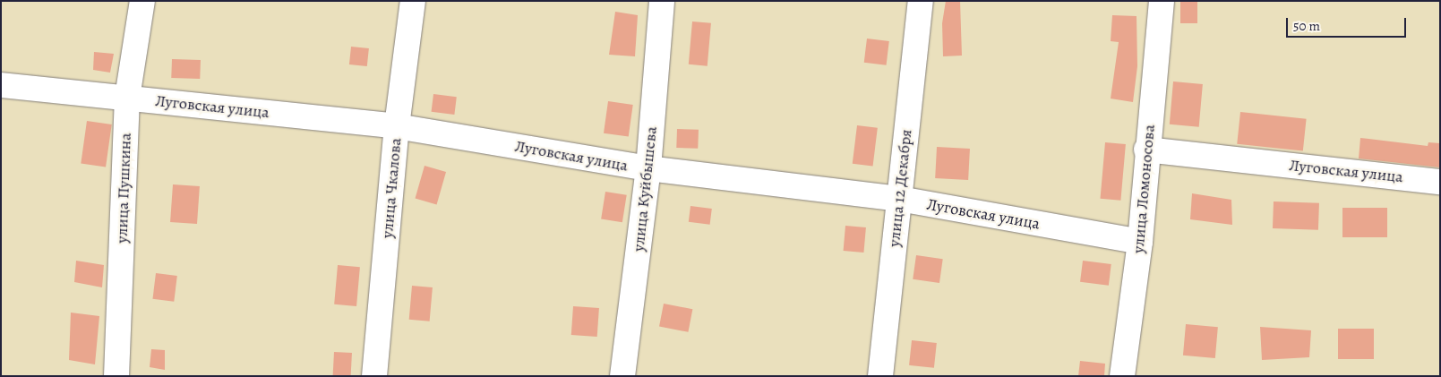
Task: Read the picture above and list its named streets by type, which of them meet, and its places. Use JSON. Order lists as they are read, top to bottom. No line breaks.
{"streets":{"street":["Луговская улица","улица Пушкина","улица Чкалова","улица 12 Декабря","улица Куйбышева","улица Ломоносова"]},"crossings":[["Луговская улица","улица Пушкина"],["Луговская улица","улица Чкалова"],["Луговская улица","улица 12 Декабря"],["Луговская улица","улица Куйбышева"],["Луговская улица","улица Ломоносова"]],"scale_bar":"50 m"}
